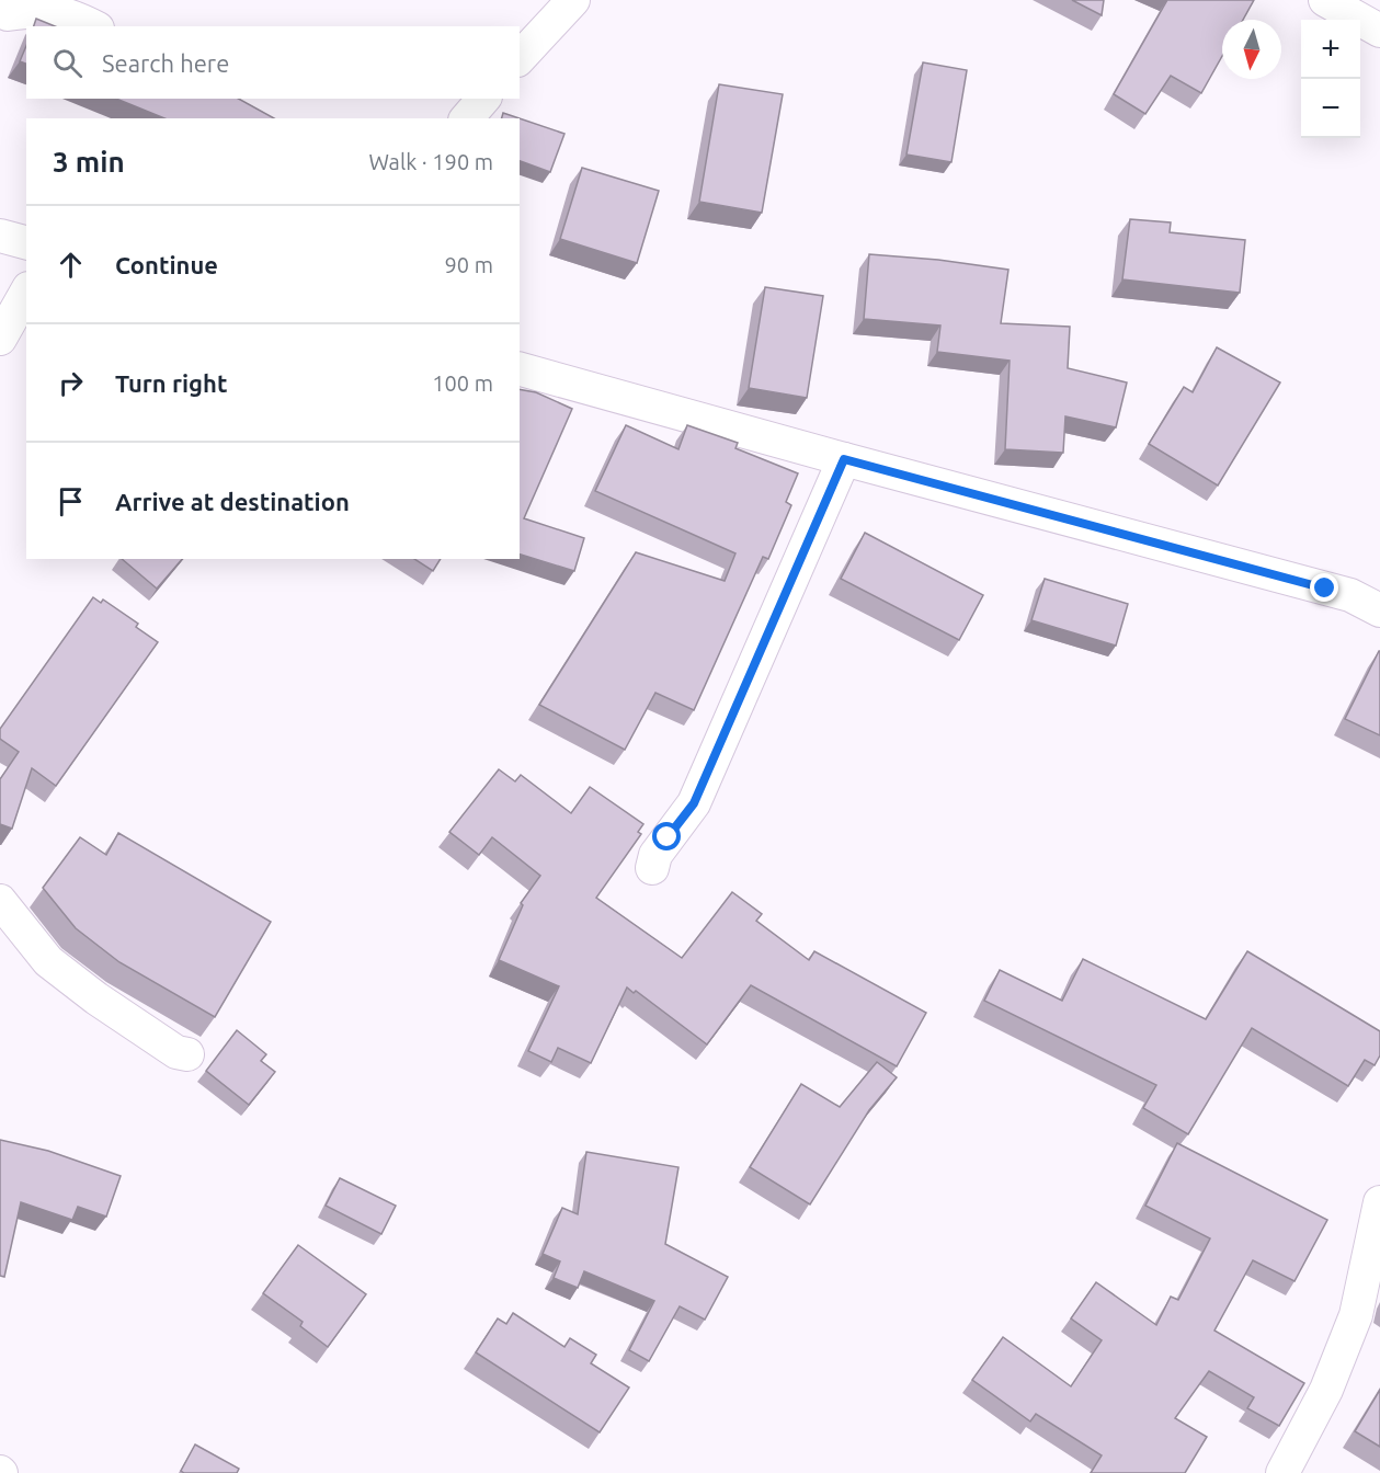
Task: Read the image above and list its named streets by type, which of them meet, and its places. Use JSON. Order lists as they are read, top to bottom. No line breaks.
{"north":"bottom","page":{"map_buttons":["+","−"],"search":"Search here","heading":["3 min","Walk · 190 m"],"list":[["Continue","90 m"],["Turn right","100 m"],"Arrive at destination"]}}
